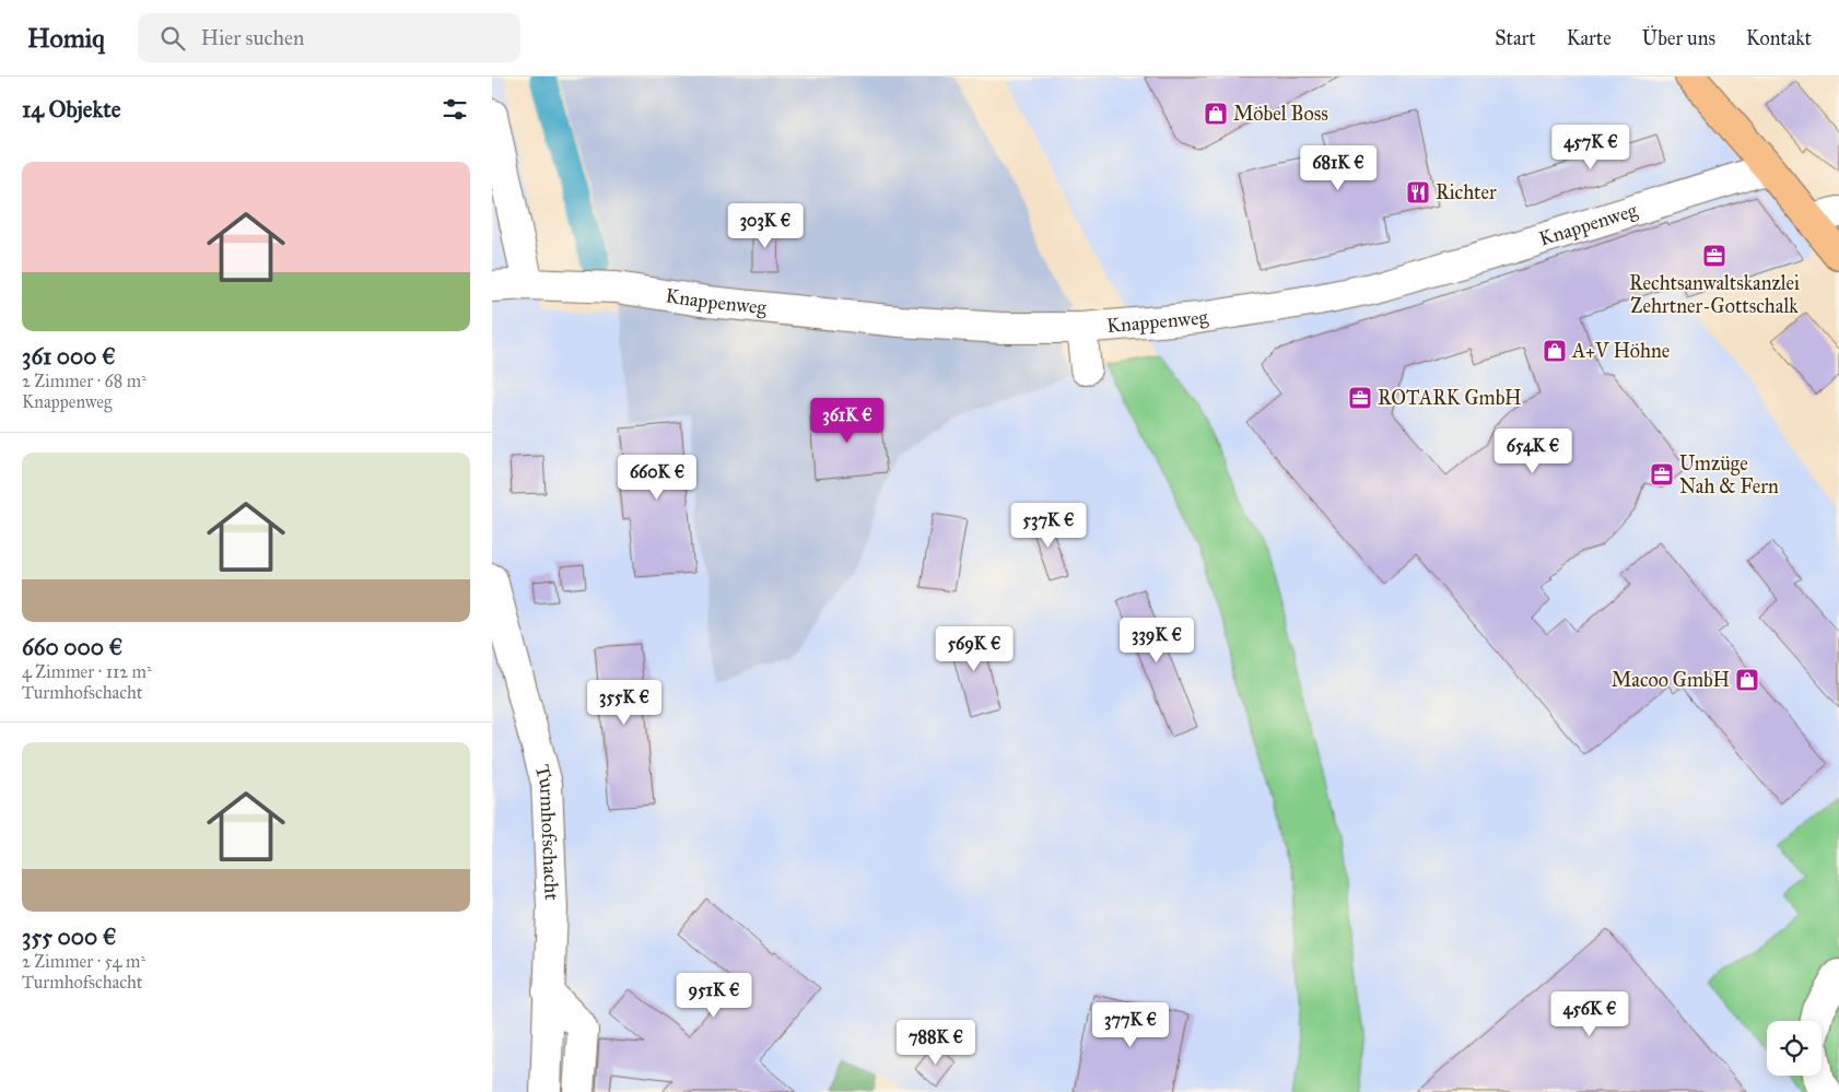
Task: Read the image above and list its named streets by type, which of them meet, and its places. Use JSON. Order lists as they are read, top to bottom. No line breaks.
{"streets":{"street":["Knappenweg","Turmhofschacht"]},"places":{"shop":["Möbel Boss","A+V Höhne","Macoo GmbH"],"restaurant":["Richter"],"office":["Rechtsanwaltskanzlei Zehrtner-Gottschalk","ROTARK GmbH","Umzüge Nah & Fern"]},"page":{"header":"Homiq","search":"Hier suchen","nav":["Start","Karte","Über uns","Kontakt"],"heading":"14 Objekte","price":["457K €","681K €","303K €","361K €","654K €","660K €","537K €","339K €","569K €","355K €","951K €","456K €","377K €","788K €"],"list":[{"name":"361 000 €","note":"2 Zimmer · 68 m² · Knappenweg"},{"name":"660 000 €","note":"4 Zimmer · 112 m² · Turmhofschacht"},{"name":"355 000 €","note":"2 Zimmer · 54 m² · Turmhofschacht"}]}}
